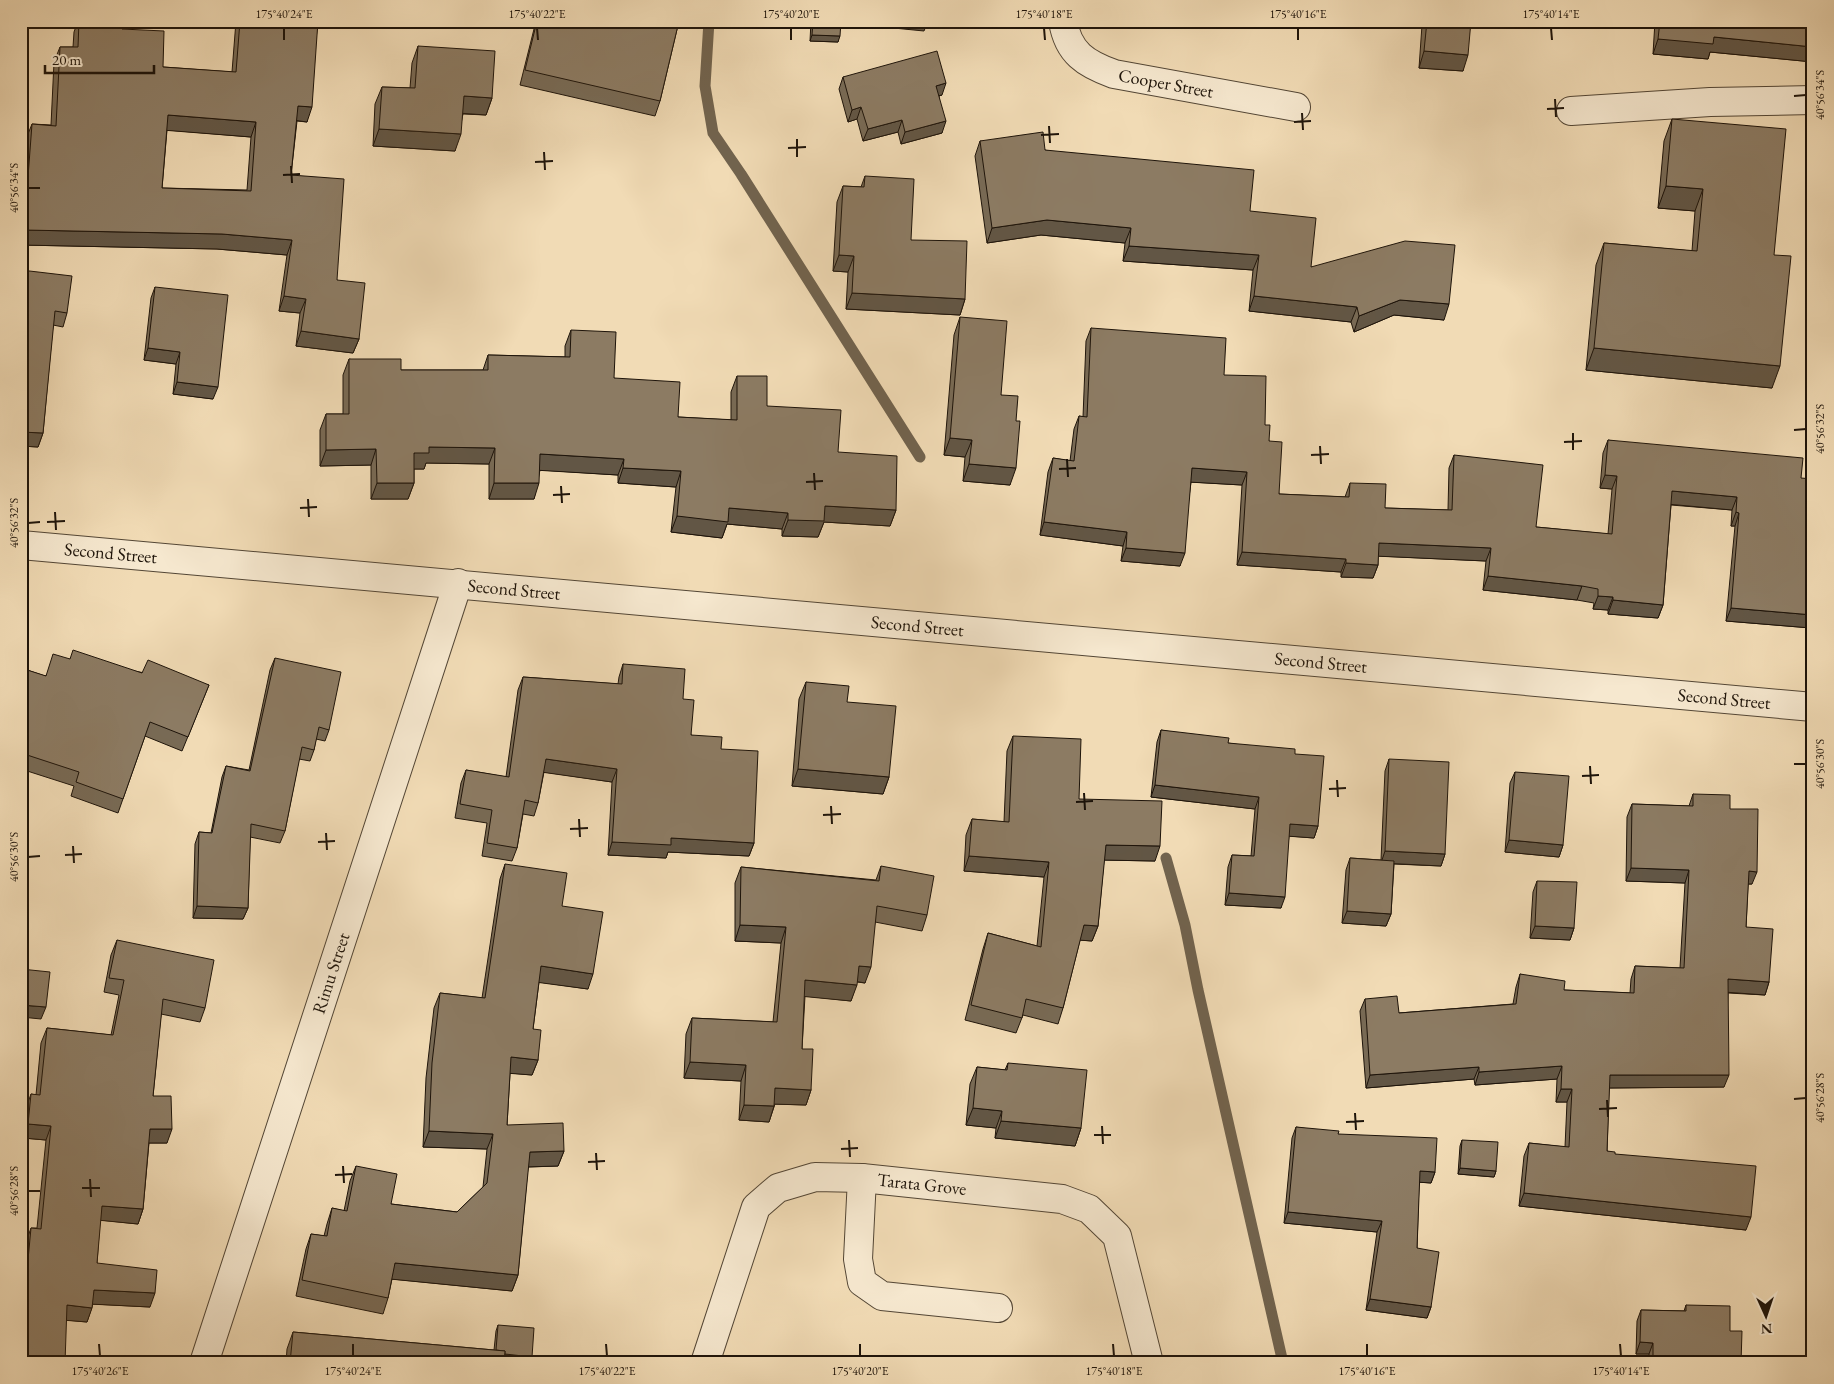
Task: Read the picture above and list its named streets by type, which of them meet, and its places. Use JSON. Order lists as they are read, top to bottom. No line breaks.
{"streets":{"street":["Cooper Street","Second Street","Rimu Street","Tarata Grove"]},"crossings":[["Second Street","Rimu Street"]],"scale_bar":"20 m","north":"bottom","coordinates":["175°40'24\"E","175°40'22\"E","175°40'20\"E","175°40'18\"E","175°40'16\"E","175°40'14\"E","40°56'34\"S","40°56'32\"S","40°56'30\"S","40°56'28\"S","175°40'26\"E"]}
